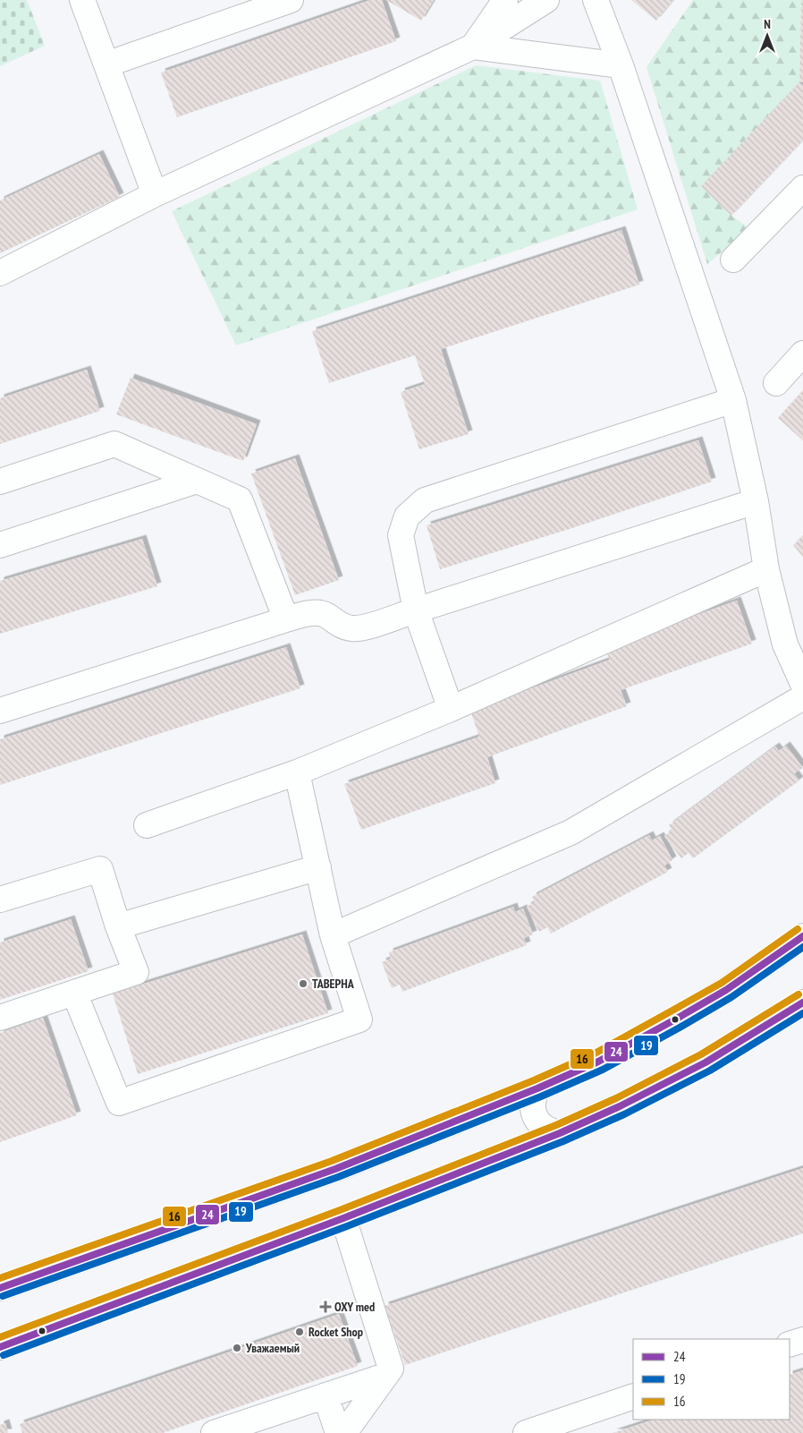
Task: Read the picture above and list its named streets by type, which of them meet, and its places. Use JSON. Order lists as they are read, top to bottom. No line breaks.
{"places":{"other":["ТАВЕРНА","Rocket Shop","Уважаемый"],"health":["OXY med"]},"lines":["transit line 16","transit line 24","transit line 19"],"legend":["24","19","16"],"north":"top"}
